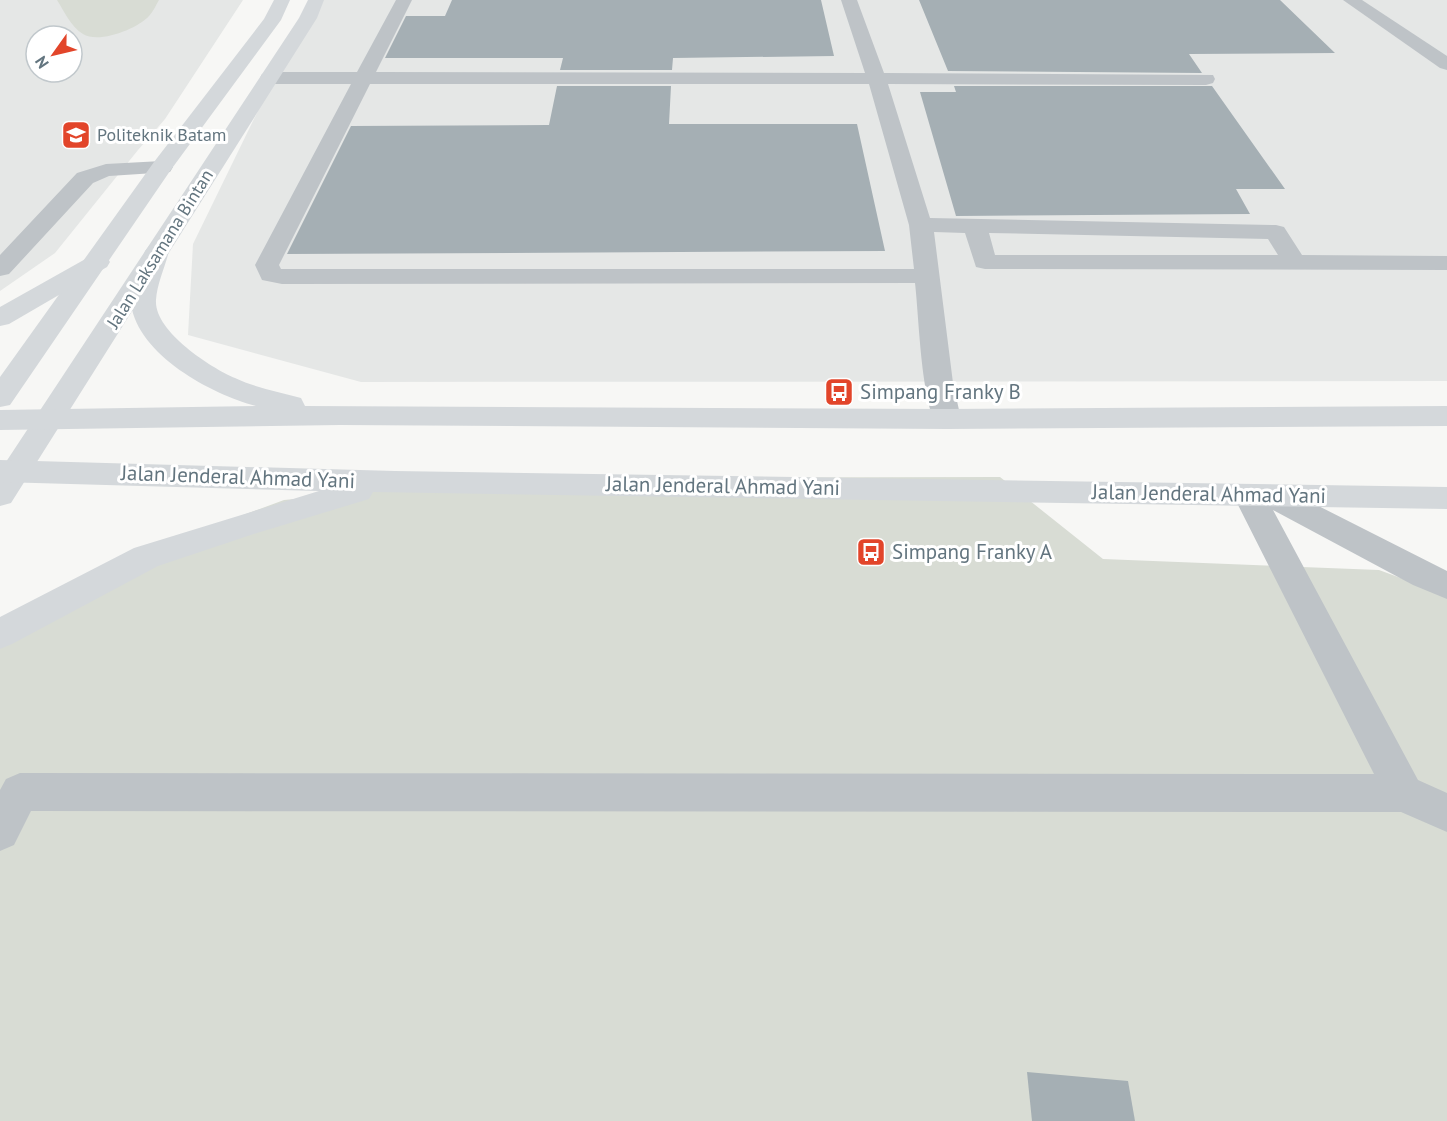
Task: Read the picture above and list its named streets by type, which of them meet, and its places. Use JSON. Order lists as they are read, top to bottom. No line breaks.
{"streets":{"main road":["Jalan Laksamana Bintan","Jalan Jenderal Ahmad Yani"]},"crossings":[["Jalan Laksamana Bintan","Jalan Jenderal Ahmad Yani"]],"places":{"school or university":["Politeknik Batam"],"bus stop":["Simpang Franky B","Simpang Franky A"]},"north":"bottom left"}
